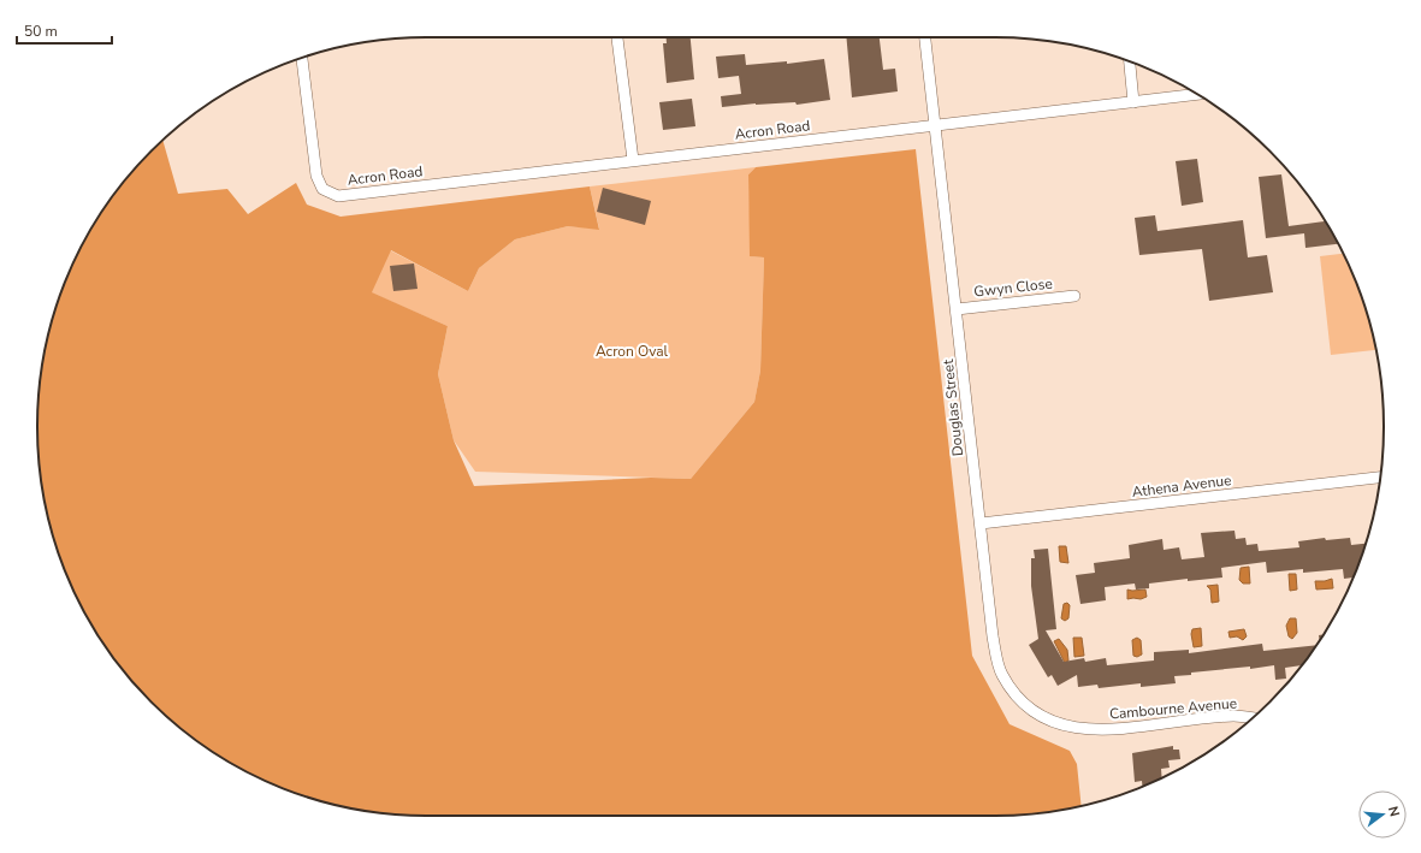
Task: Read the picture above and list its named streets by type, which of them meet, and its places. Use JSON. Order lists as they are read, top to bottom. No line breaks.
{"streets":{"street":["Acron Road","Gwyn Close","Douglas Street","Athena Avenue","Cambourne Avenue"]},"crossings":[["Acron Road","Douglas Street"],["Gwyn Close","Douglas Street"],["Douglas Street","Athena Avenue"],["Douglas Street","Cambourne Avenue"]],"parks":["Acron Oval"],"scale_bar":"50 m","north":"right"}
